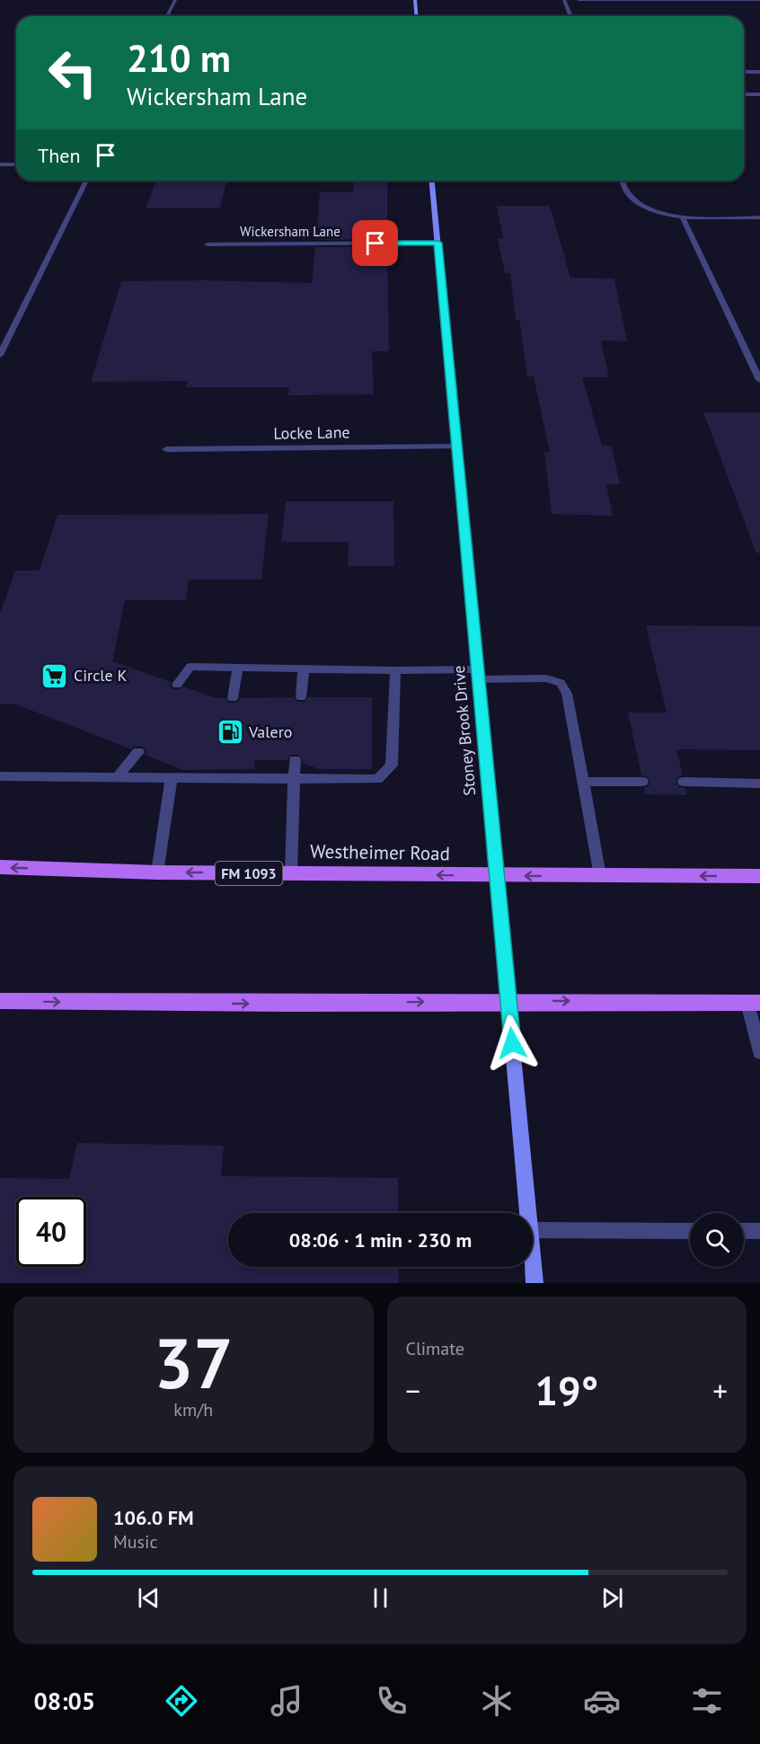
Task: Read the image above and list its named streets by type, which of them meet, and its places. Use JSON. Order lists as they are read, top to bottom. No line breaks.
{"streets":{"main road":["Westheimer Road","FM 1093"],"street":["Wickersham Lane","Locke Lane","Stoney Brook Drive"]},"crossings":[["Wickersham Lane","Stoney Brook Drive"],["Locke Lane","Stoney Brook Drive"],["Stoney Brook Drive","Westheimer Road"]],"one_way":["Westheimer Road"],"places":{"supermarket":["Circle K"],"fuel station":["Valero"]},"page":{"turn":["210 m","Wickersham Lane"],"then":"Then","limit":"40","trip":"08:06 · 1 min · 230 m","tile":[["37","km/h"],"Climate"],"heat":["−","19°","+"],"song":["106.0 FM","Music"],"tabs":"08:05"}}
